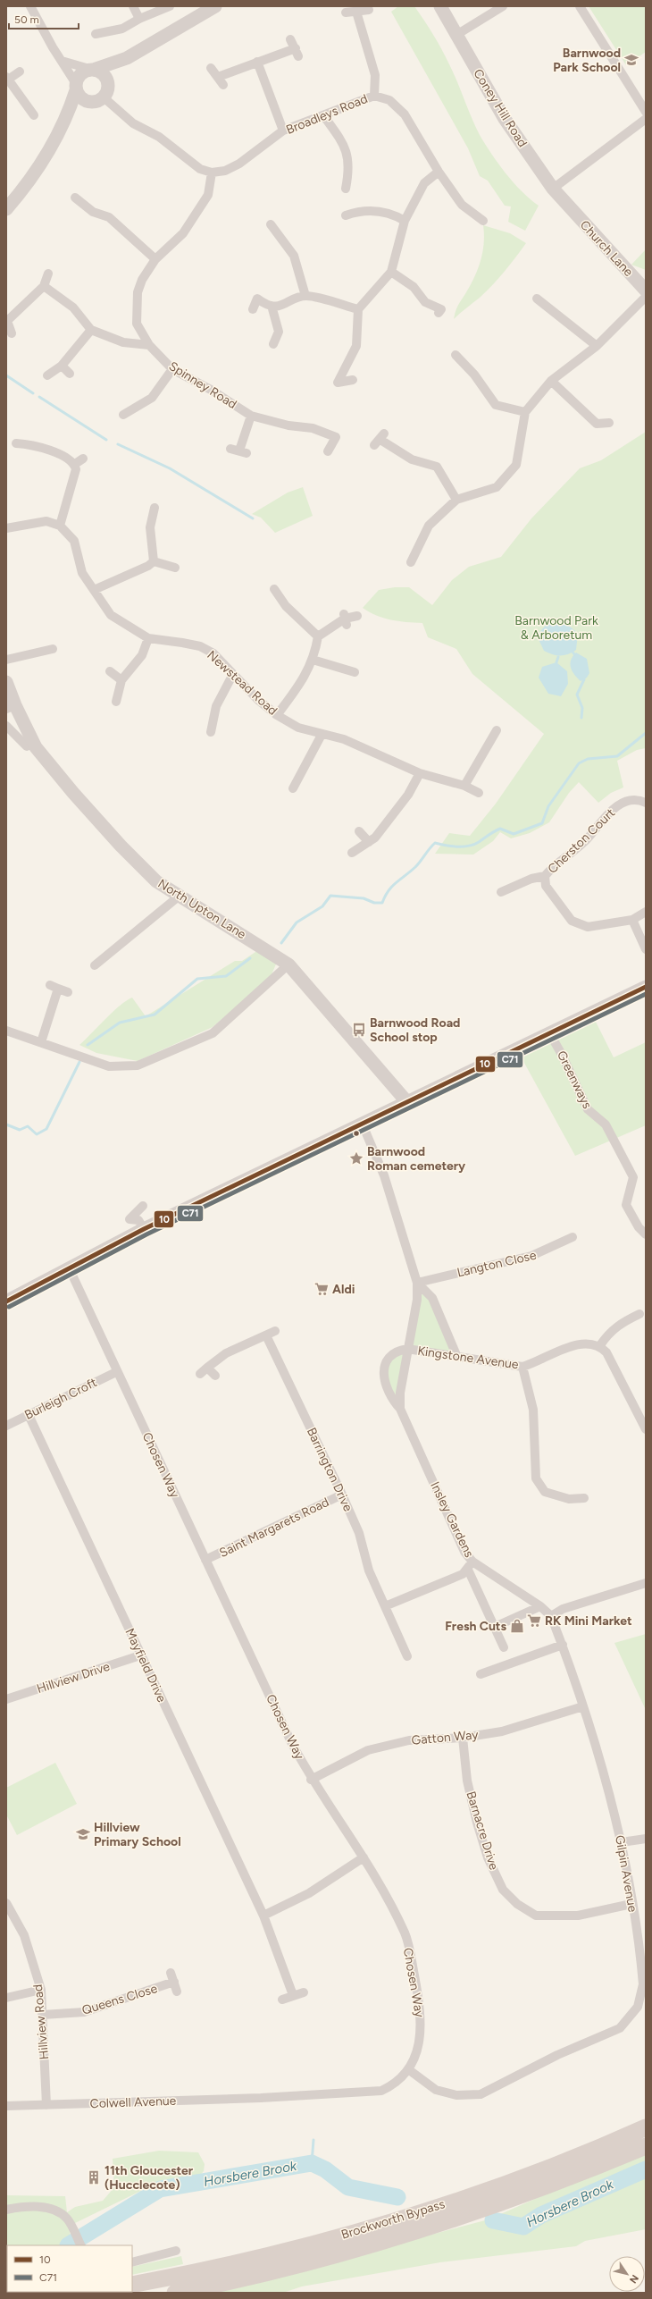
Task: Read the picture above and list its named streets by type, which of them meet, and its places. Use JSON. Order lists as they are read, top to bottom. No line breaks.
{"streets":{"highway":["Brockworth Bypass"],"street":["Coney Hill Road","Broadleys Road","Church Lane","Spinney Road","Newstead Road","Cherston Court","North Upton Lane","Greenways","Langton Close","Kingstone Avenue","Burleigh Croft","Chosen Way","Barrington Drive","Insley Gardens","Saint Margarets Road","Mayfield Drive","Hillview Drive","Gatton Way","Barnacre Drive","Gilpin Avenue","Queens Close","Hillview Road","Colwell Avenue"]},"crossings":[["Coney Hill Road","Church Lane"],["Broadleys Road","Spinney Road"],["Langton Close","Insley Gardens"],["Kingstone Avenue","Insley Gardens"],["Burleigh Croft","Chosen Way"],["Burleigh Croft","Mayfield Drive"],["Chosen Way","Saint Margarets Road"],["Chosen Way","Gatton Way"],["Chosen Way","Gilpin Avenue"],["Chosen Way","Colwell Avenue"],["Barrington Drive","Saint Margarets Road"],["Insley Gardens","Gilpin Avenue"],["Mayfield Drive","Hillview Drive"],["Gatton Way","Barnacre Drive"],["Gatton Way","Gilpin Avenue"],["Barnacre Drive","Gilpin Avenue"],["Queens Close","Hillview Road"],["Hillview Road","Colwell Avenue"]],"water":["Horsbere Brook"],"parks":["Barnwood Park & Arboretum"],"places":{"school or university":["Barnwood Park School","Hillview Primary School"],"bus stop":["Barnwood Road School stop"],"place":["Barnwood Roman cemetery"],"supermarket":["Aldi","RK Mini Market"],"shop":["Fresh Cuts"],"building":["11th Gloucester (Hucclecote)"]},"lines":["transit line 10","transit line C71"],"legend":["10","C71"],"scale_bar":"50 m","north":"bottom right"}
